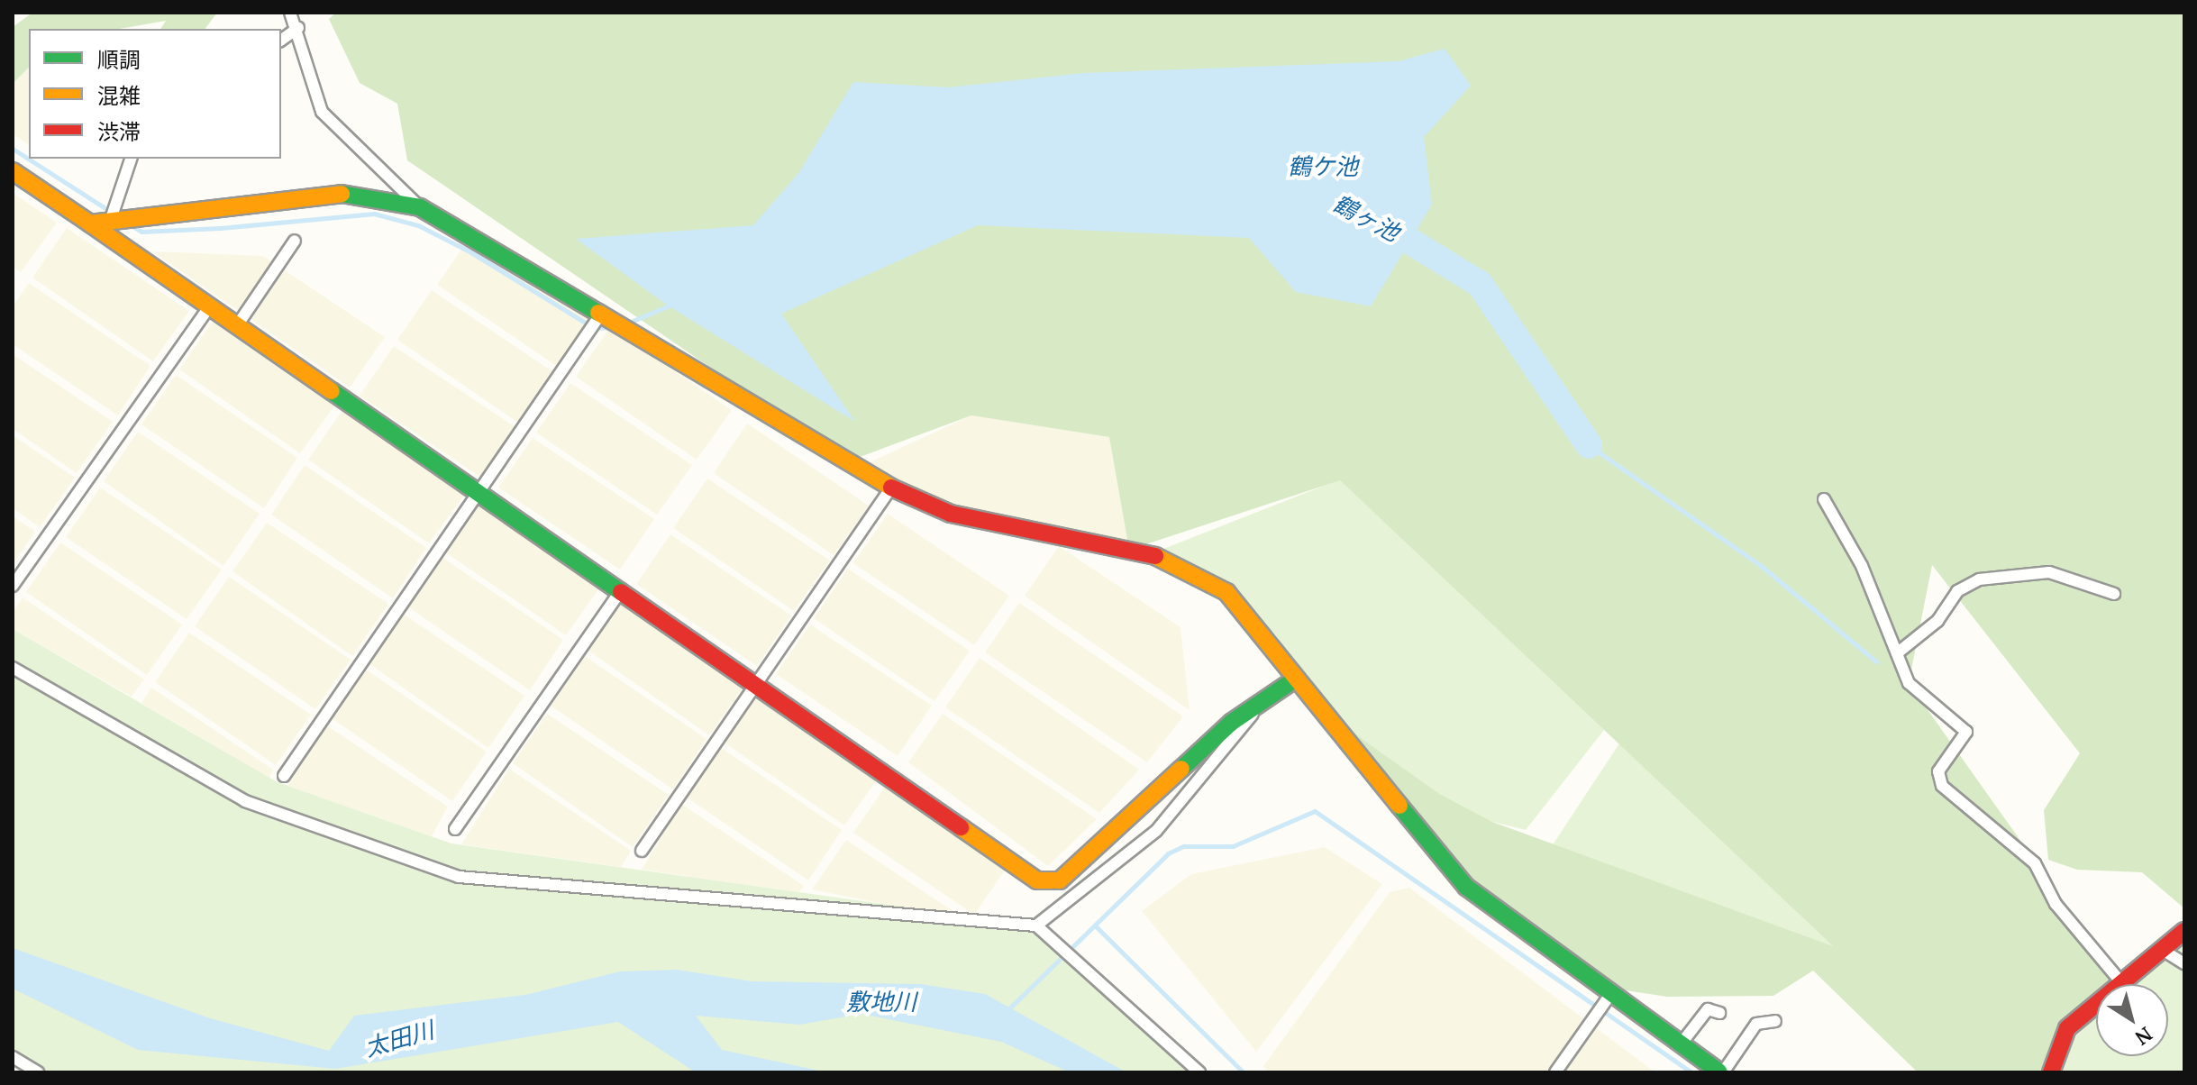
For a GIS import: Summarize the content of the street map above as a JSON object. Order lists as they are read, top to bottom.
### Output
{
  "water": [
    "鶴ケ池",
    "鶴ヶ池",
    "敷地川",
    "太田川"
  ],
  "legend": ["順調", "混雑", "渋滞"],
  "north": "bottom right"
}
